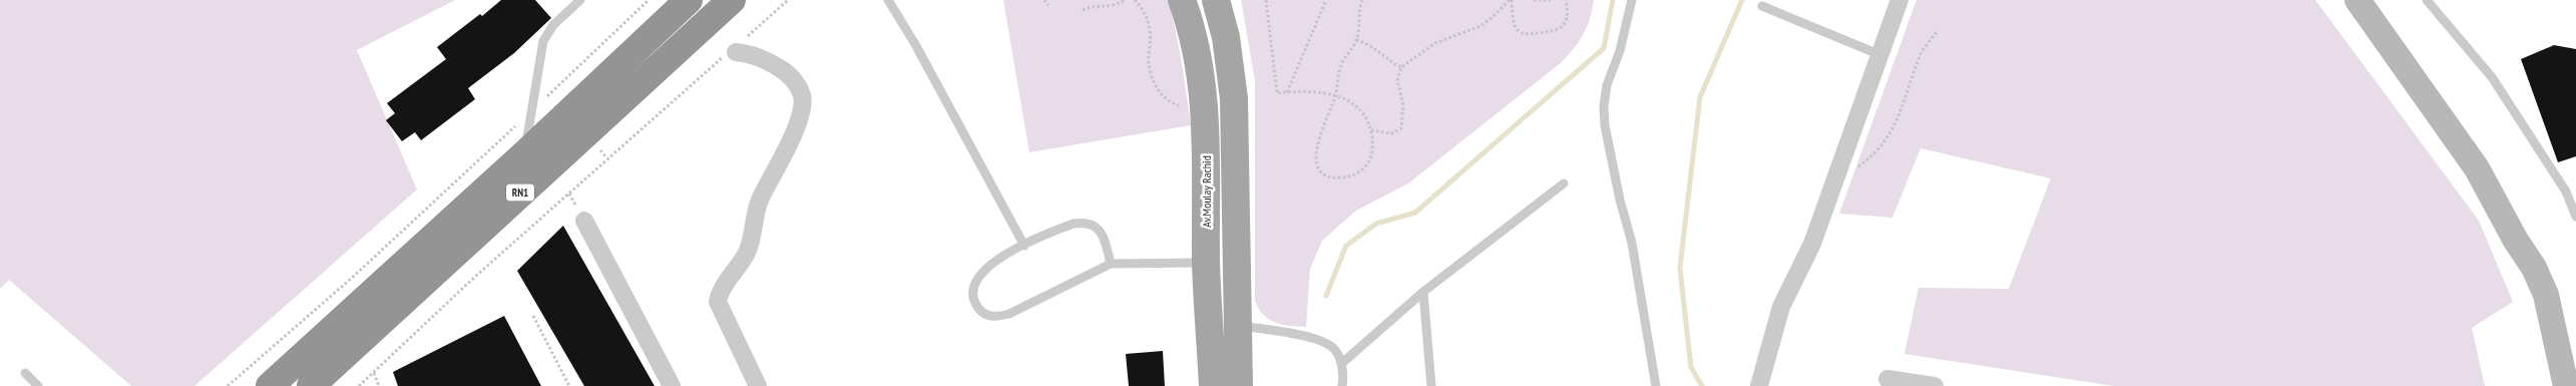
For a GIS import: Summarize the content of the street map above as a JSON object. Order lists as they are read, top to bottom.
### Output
{
  "streets": {
    "highway": ["RN1"],
    "main road": ["Av.Moulay Rachid"]
  }
}
